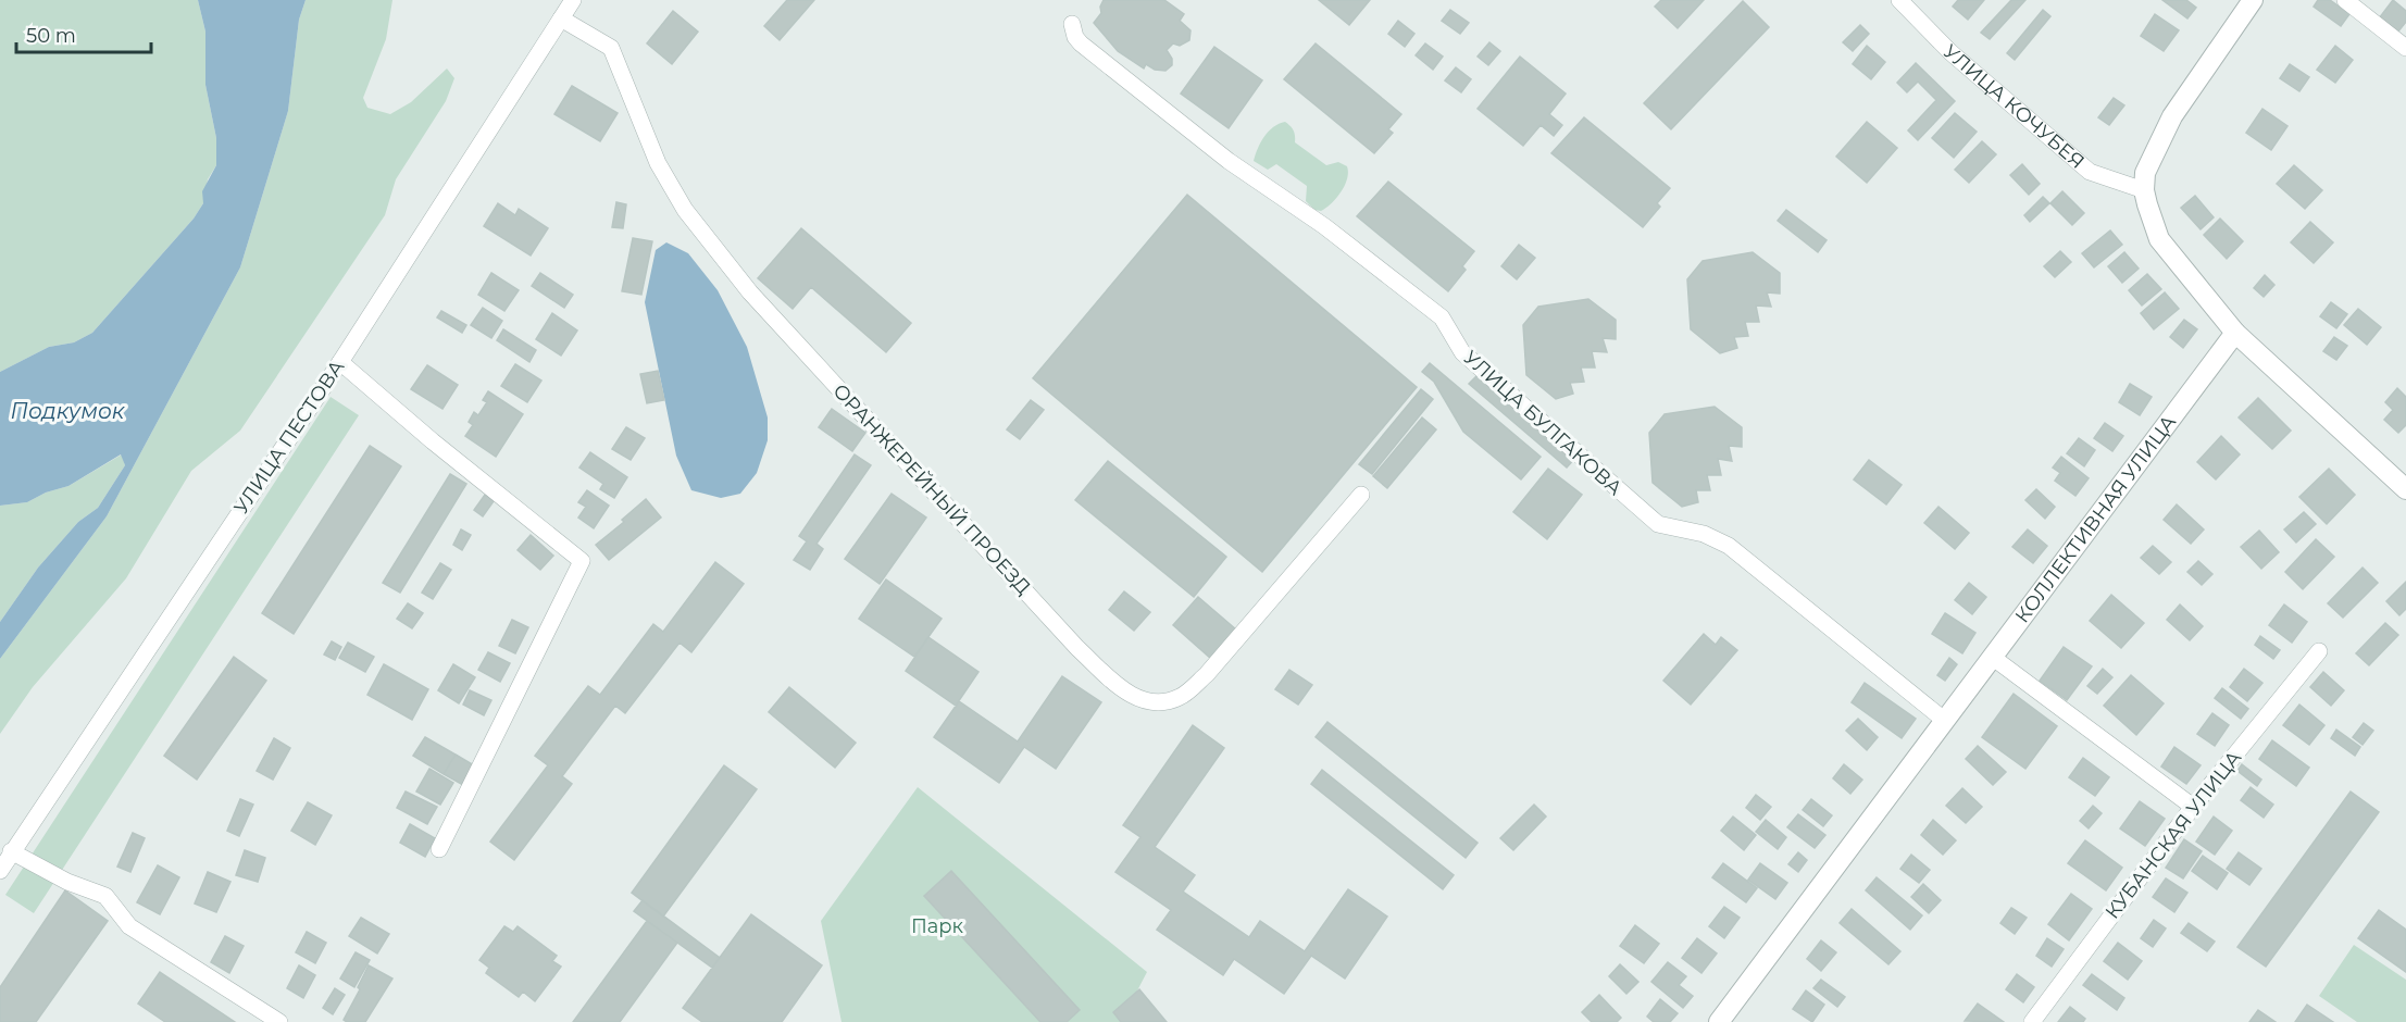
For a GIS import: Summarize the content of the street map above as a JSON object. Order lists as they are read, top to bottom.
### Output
{
  "streets": {
    "street": [
      "УЛИЦА КОЧУБЕЯ",
      "УЛИЦА БУЛГАКОВА",
      "УЛИЦА ПЕСТОВА",
      "ОРАНЖЕРЕЙНЫЙ ПРОЕЗД",
      "КОЛЛЕКТИВНАЯ УЛИЦА",
      "КУБАНСКАЯ УЛИЦА"
    ]
  },
  "crossings": [
    ["УЛИЦА БУЛГАКОВА", "КОЛЛЕКТИВНАЯ УЛИЦА"],
    ["УЛИЦА ПЕСТОВА", "ОРАНЖЕРЕЙНЫЙ ПРОЕЗД"]
  ],
  "water": ["Подкумок"],
  "parks": ["Парк"],
  "scale_bar": "50 m"
}
